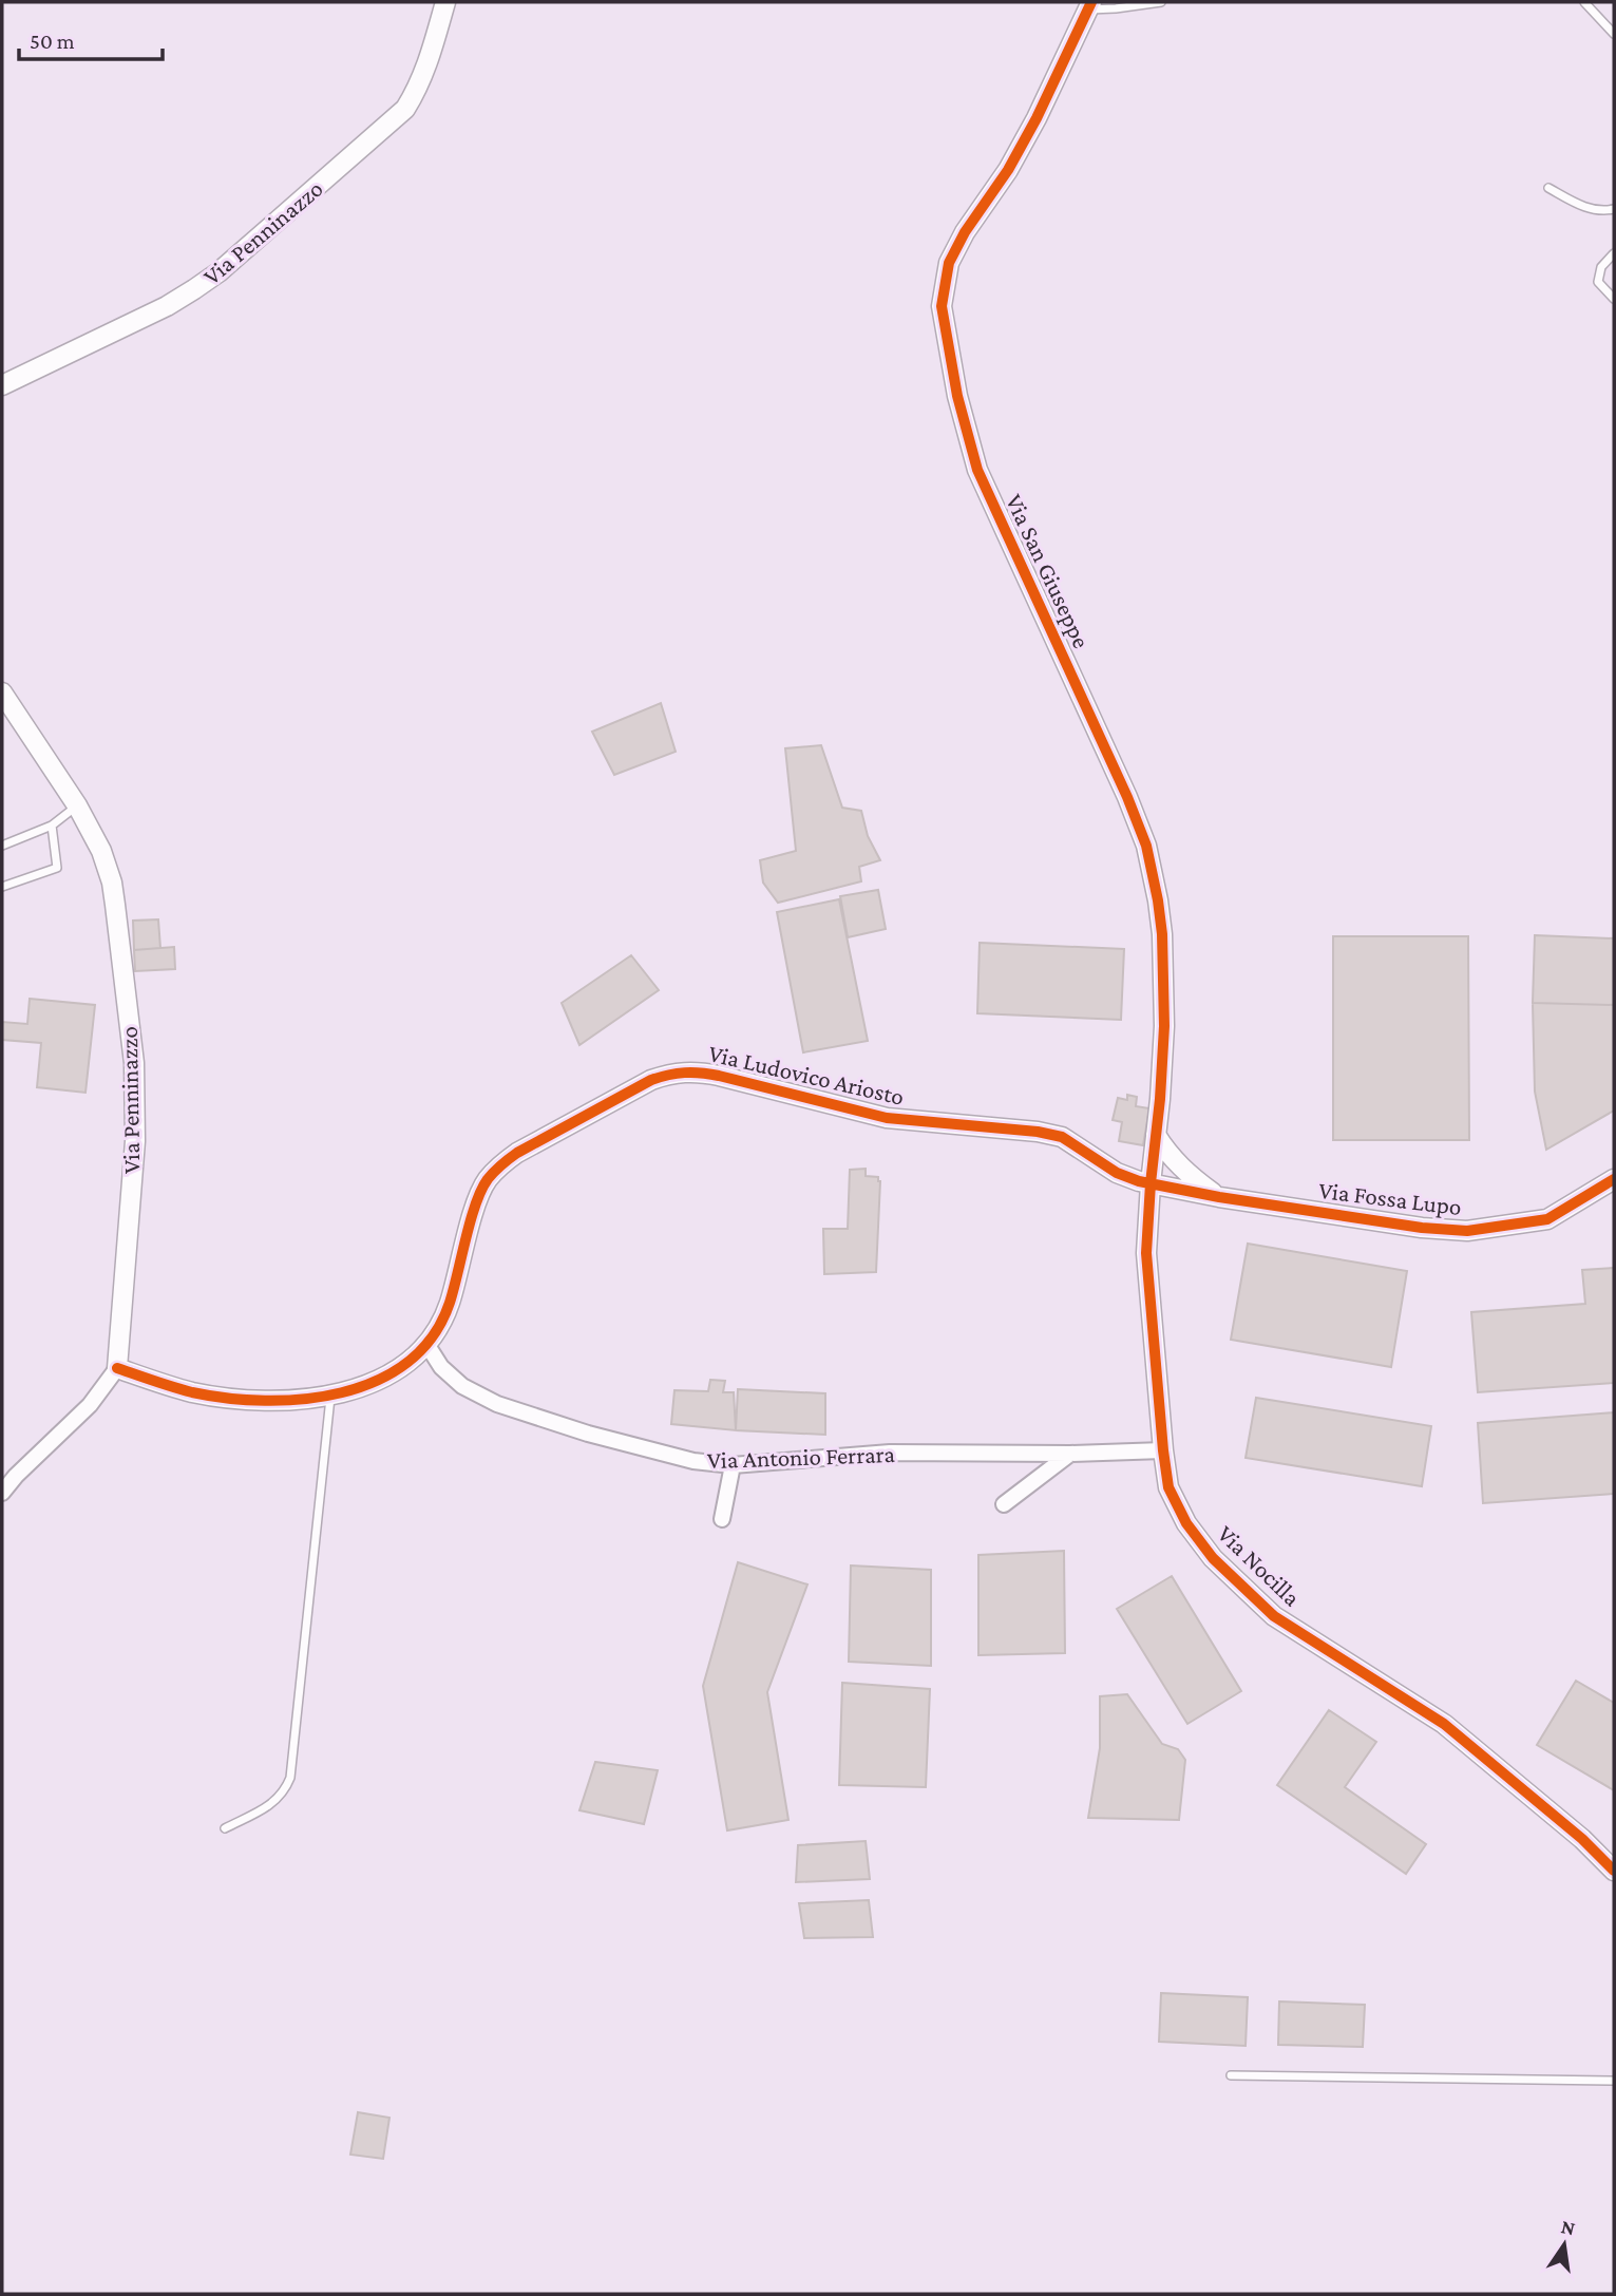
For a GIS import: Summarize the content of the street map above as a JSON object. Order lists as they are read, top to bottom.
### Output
{
  "streets": {
    "street": [
      "Via Penninazzo",
      "Via San Giuseppe",
      "Via Ludovico Ariosto",
      "Via Fossa Lupo",
      "Via Antonio Ferrara",
      "Via Nocilla"
    ]
  },
  "crossings": [
    ["Via Penninazzo", "Via Ludovico Ariosto"],
    ["Via San Giuseppe", "Via Ludovico Ariosto"],
    ["Via San Giuseppe", "Via Fossa Lupo"],
    ["Via San Giuseppe", "Via Nocilla"],
    ["Via Ludovico Ariosto", "Via Fossa Lupo"],
    ["Via Ludovico Ariosto", "Via Antonio Ferrara"],
    ["Via Ludovico Ariosto", "Via Nocilla"],
    ["Via Fossa Lupo", "Via Nocilla"],
    ["Via Antonio Ferrara", "Via Nocilla"]
  ],
  "scale_bar": "50 m",
  "north": "top"
}
